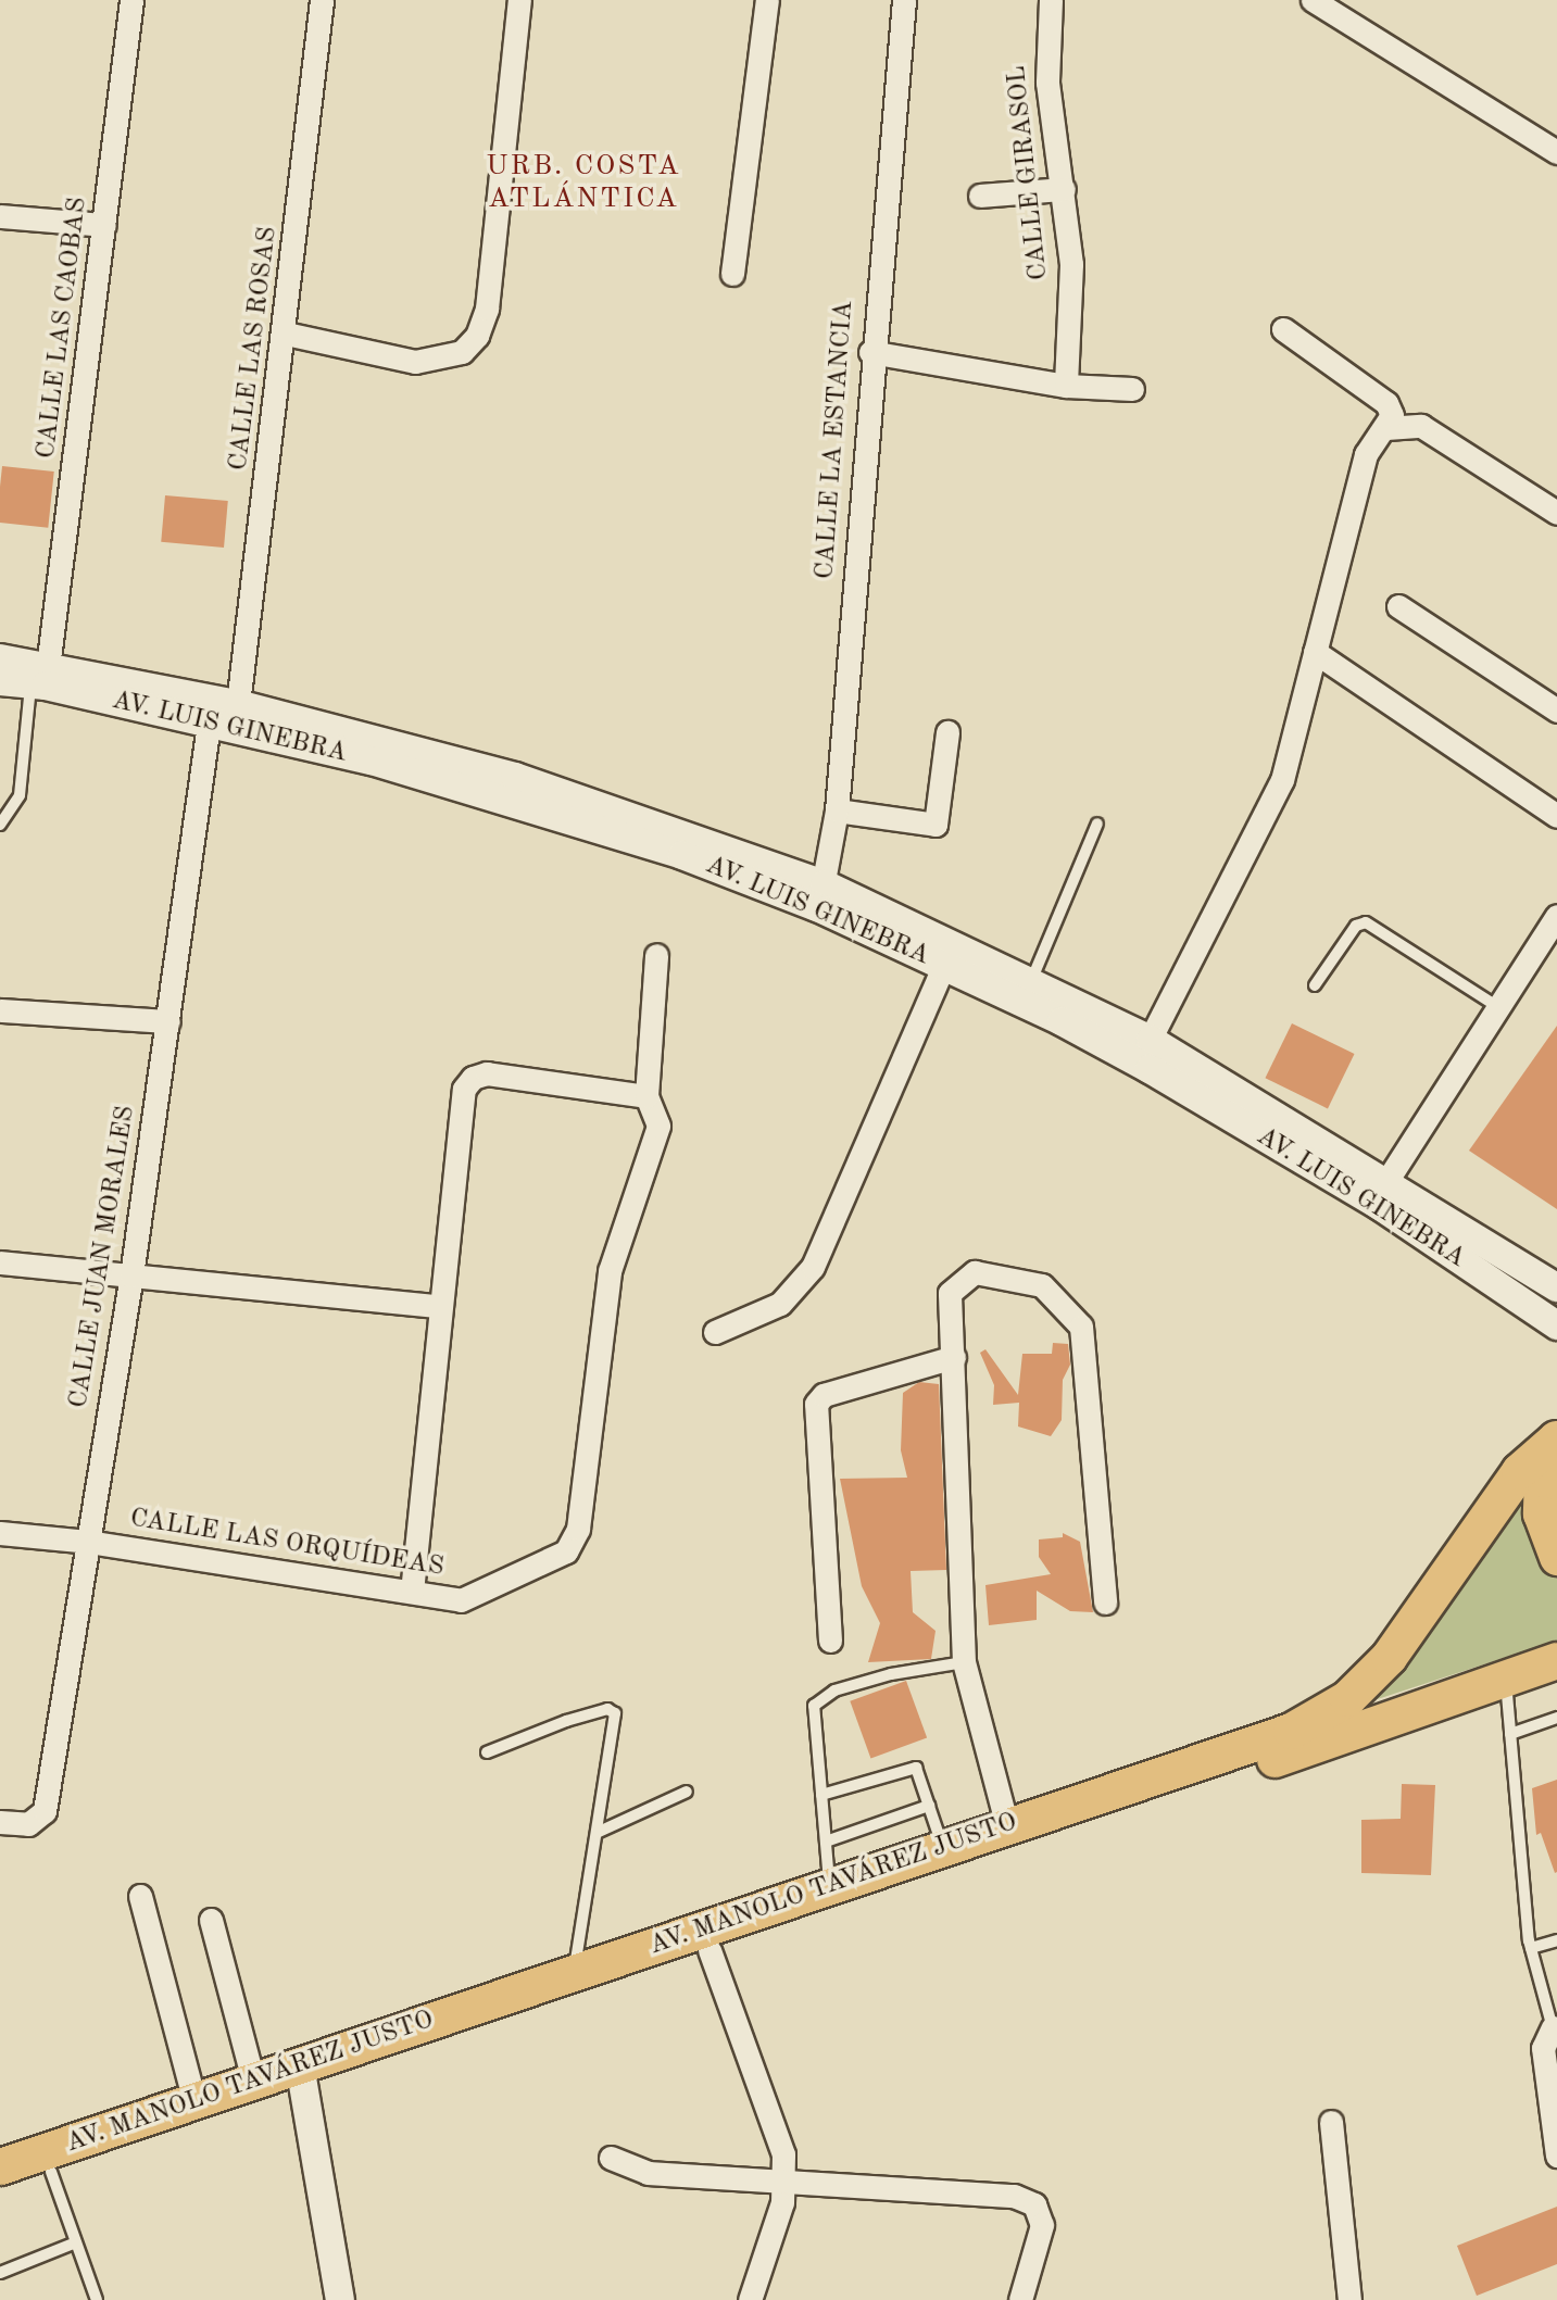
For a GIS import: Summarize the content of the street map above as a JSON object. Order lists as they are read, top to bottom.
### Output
{
  "streets": {
    "main road": ["AV. MANOLO TAVÁREZ JUSTO"],
    "street": [
      "CALLE GIRASOL",
      "CALLE LAS CAOBAS",
      "CALLE LAS ROSAS",
      "CALLE LA ESTANCIA",
      "AV. LUIS GINEBRA",
      "CALLE JUAN MORALES",
      "CALLE LAS ORQUÍDEAS"
    ]
  },
  "crossings": [
    ["CALLE LAS CAOBAS", "AV. LUIS GINEBRA"],
    ["CALLE LAS ROSAS", "AV. LUIS GINEBRA"],
    ["CALLE LAS ROSAS", "CALLE JUAN MORALES"],
    ["CALLE LA ESTANCIA", "AV. LUIS GINEBRA"],
    ["AV. LUIS GINEBRA", "CALLE JUAN MORALES"],
    ["CALLE JUAN MORALES", "CALLE LAS ORQUÍDEAS"]
  ],
  "districts": ["URB. COSTA ATLÁNTICA"]
}
